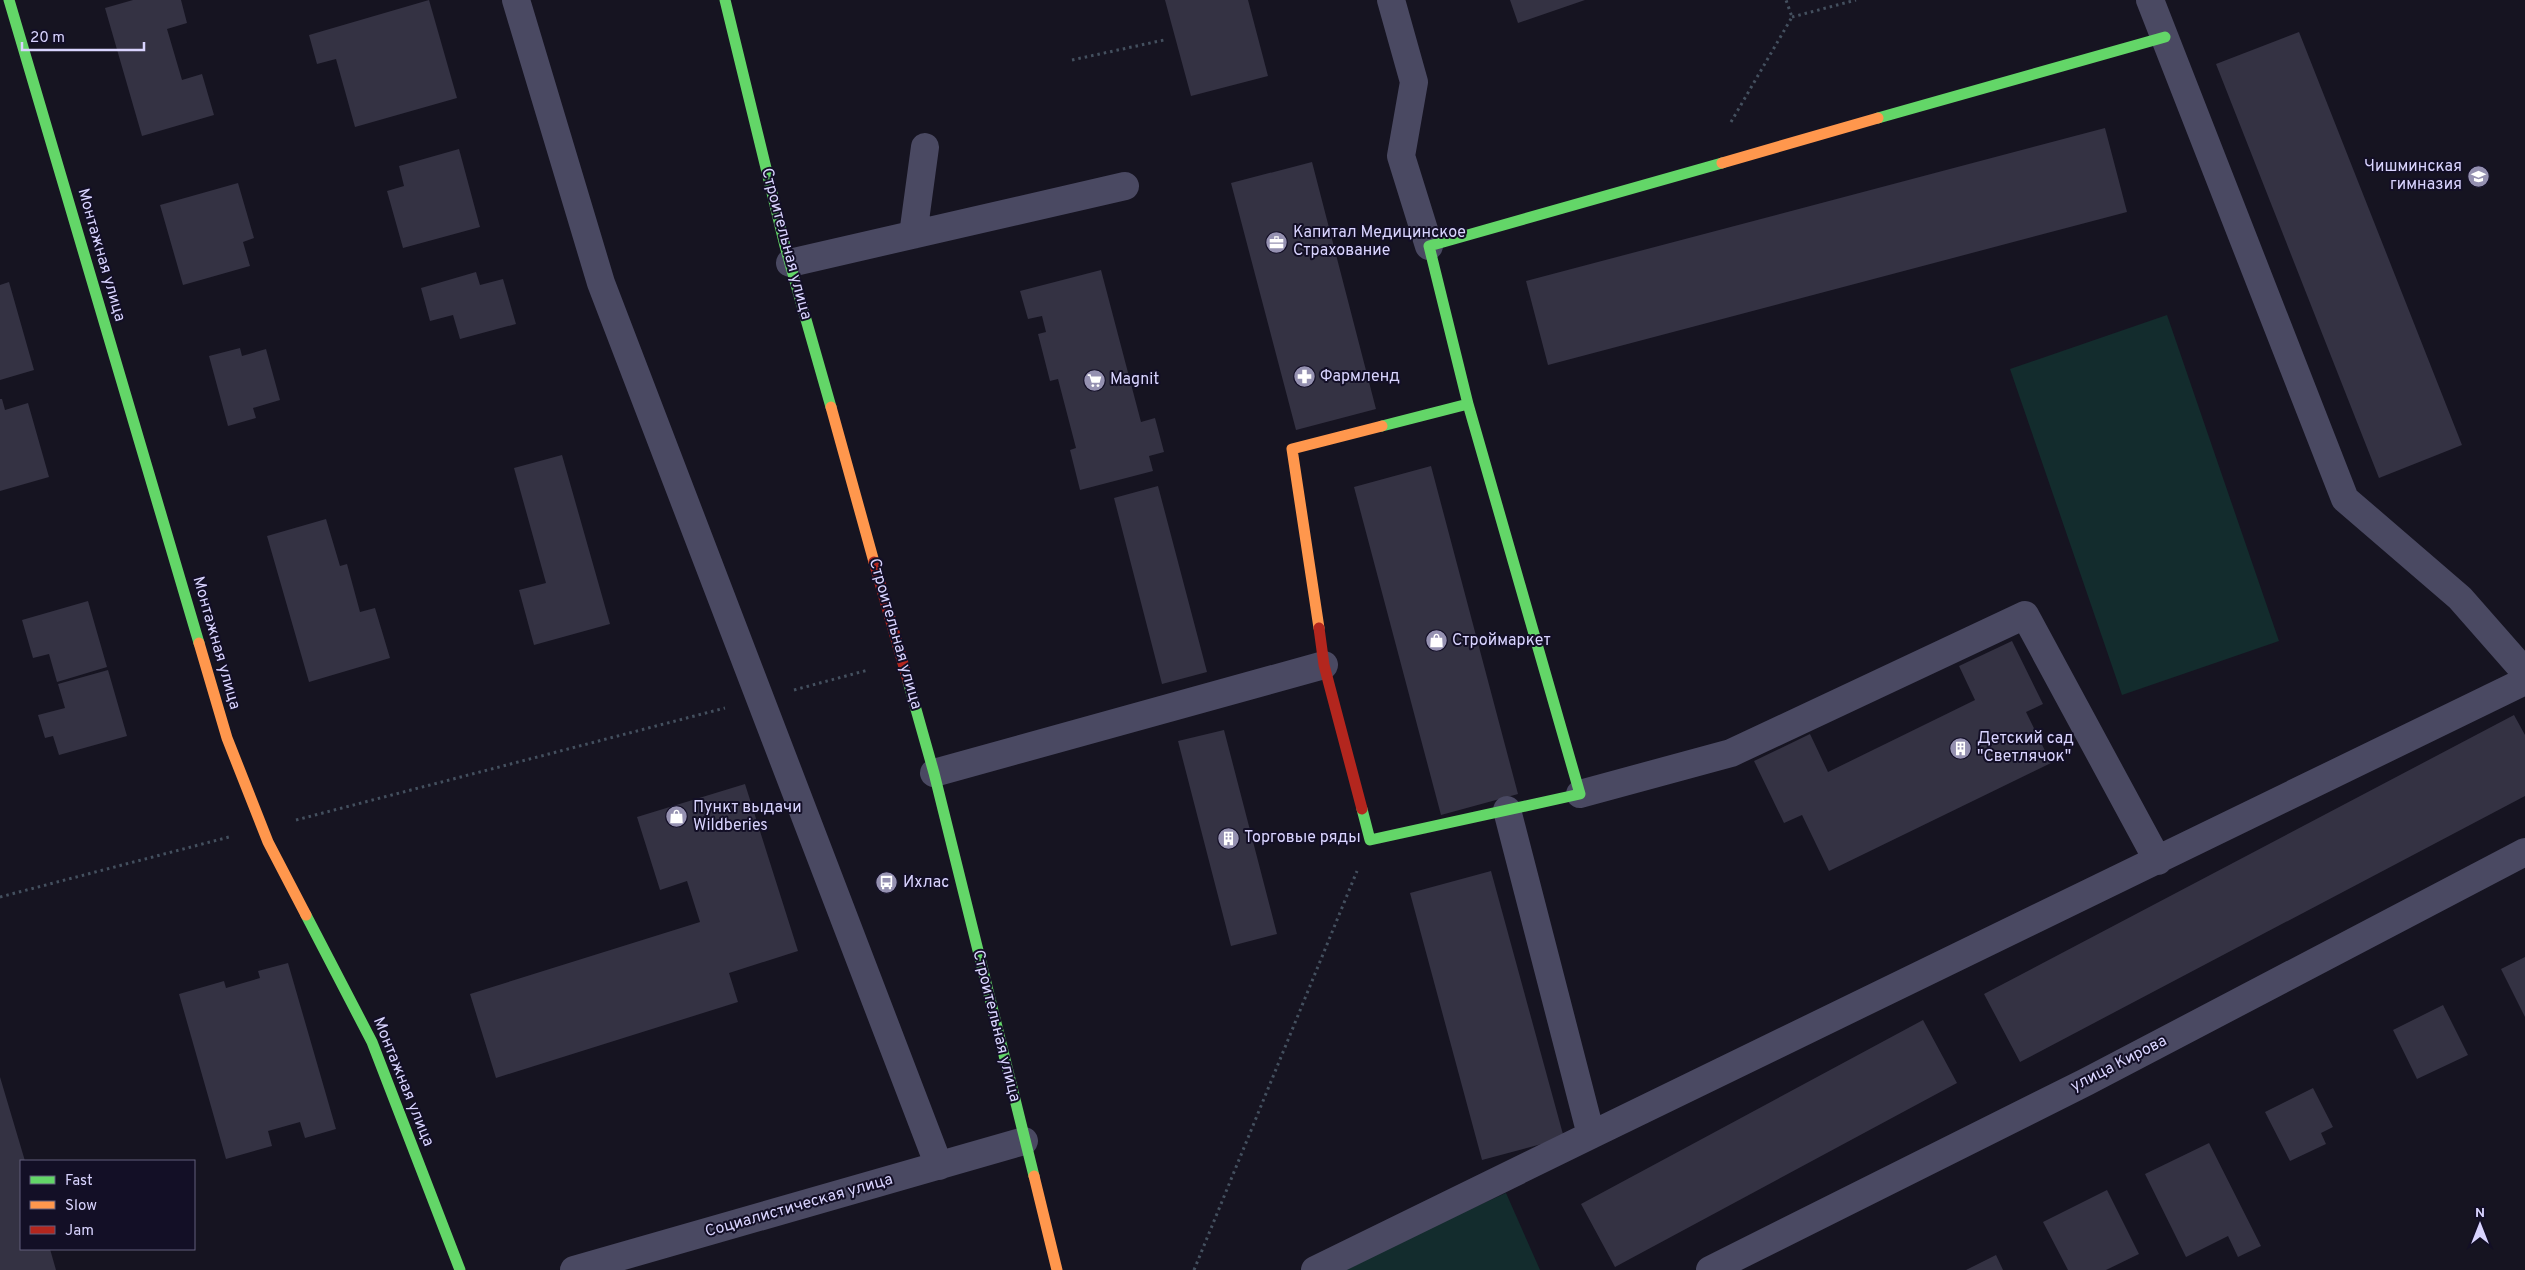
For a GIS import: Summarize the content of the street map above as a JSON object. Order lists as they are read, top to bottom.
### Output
{
  "streets": {
    "street": [
      "Строительная улица",
      "Монтажная улица",
      "улица Кирова",
      "Социалистическая улица"
    ]
  },
  "crossings": [
    ["Строительная улица", "Социалистическая улица"]
  ],
  "places": {
    "school or university": ["Чишминская гимназия"],
    "office": ["Капитал Медицинское Страхование"],
    "pharmacy": ["Фармленд"],
    "supermarket": ["Magnit"],
    "shop": ["Строймаркет", "Пункт выдачи Wildberies"],
    "building": ["Детский сад \"Светлячок\"", "Торговые ряды"],
    "bus stop": ["Ихлас"]
  },
  "legend": ["Fast", "Slow", "Jam"],
  "scale_bar": "20 m",
  "north": "top"
}
